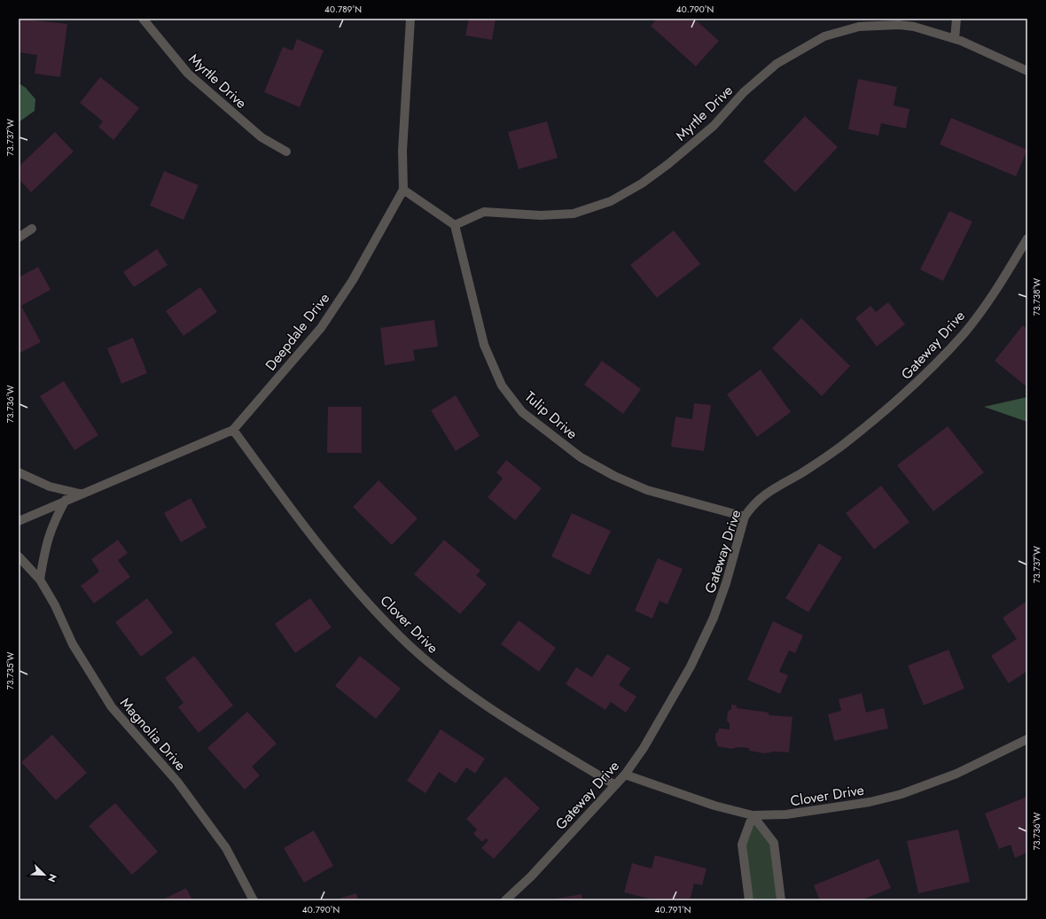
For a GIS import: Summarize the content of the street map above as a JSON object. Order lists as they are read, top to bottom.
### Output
{
  "streets": {
    "street": [
      "Myrtle Drive",
      "Deepdale Drive",
      "Gateway Drive",
      "Tulip Drive",
      "Clover Drive",
      "Magnolia Drive"
    ]
  },
  "crossings": [
    ["Myrtle Drive", "Tulip Drive"],
    ["Deepdale Drive", "Clover Drive"],
    ["Gateway Drive", "Tulip Drive"],
    ["Gateway Drive", "Clover Drive"]
  ],
  "north": "bottom right",
  "coordinates": [
    "40.789°N",
    "40.790°N",
    "73.737°W",
    "73.738°W",
    "73.736°W",
    "73.735°W",
    "40.791°N"
  ]
}
